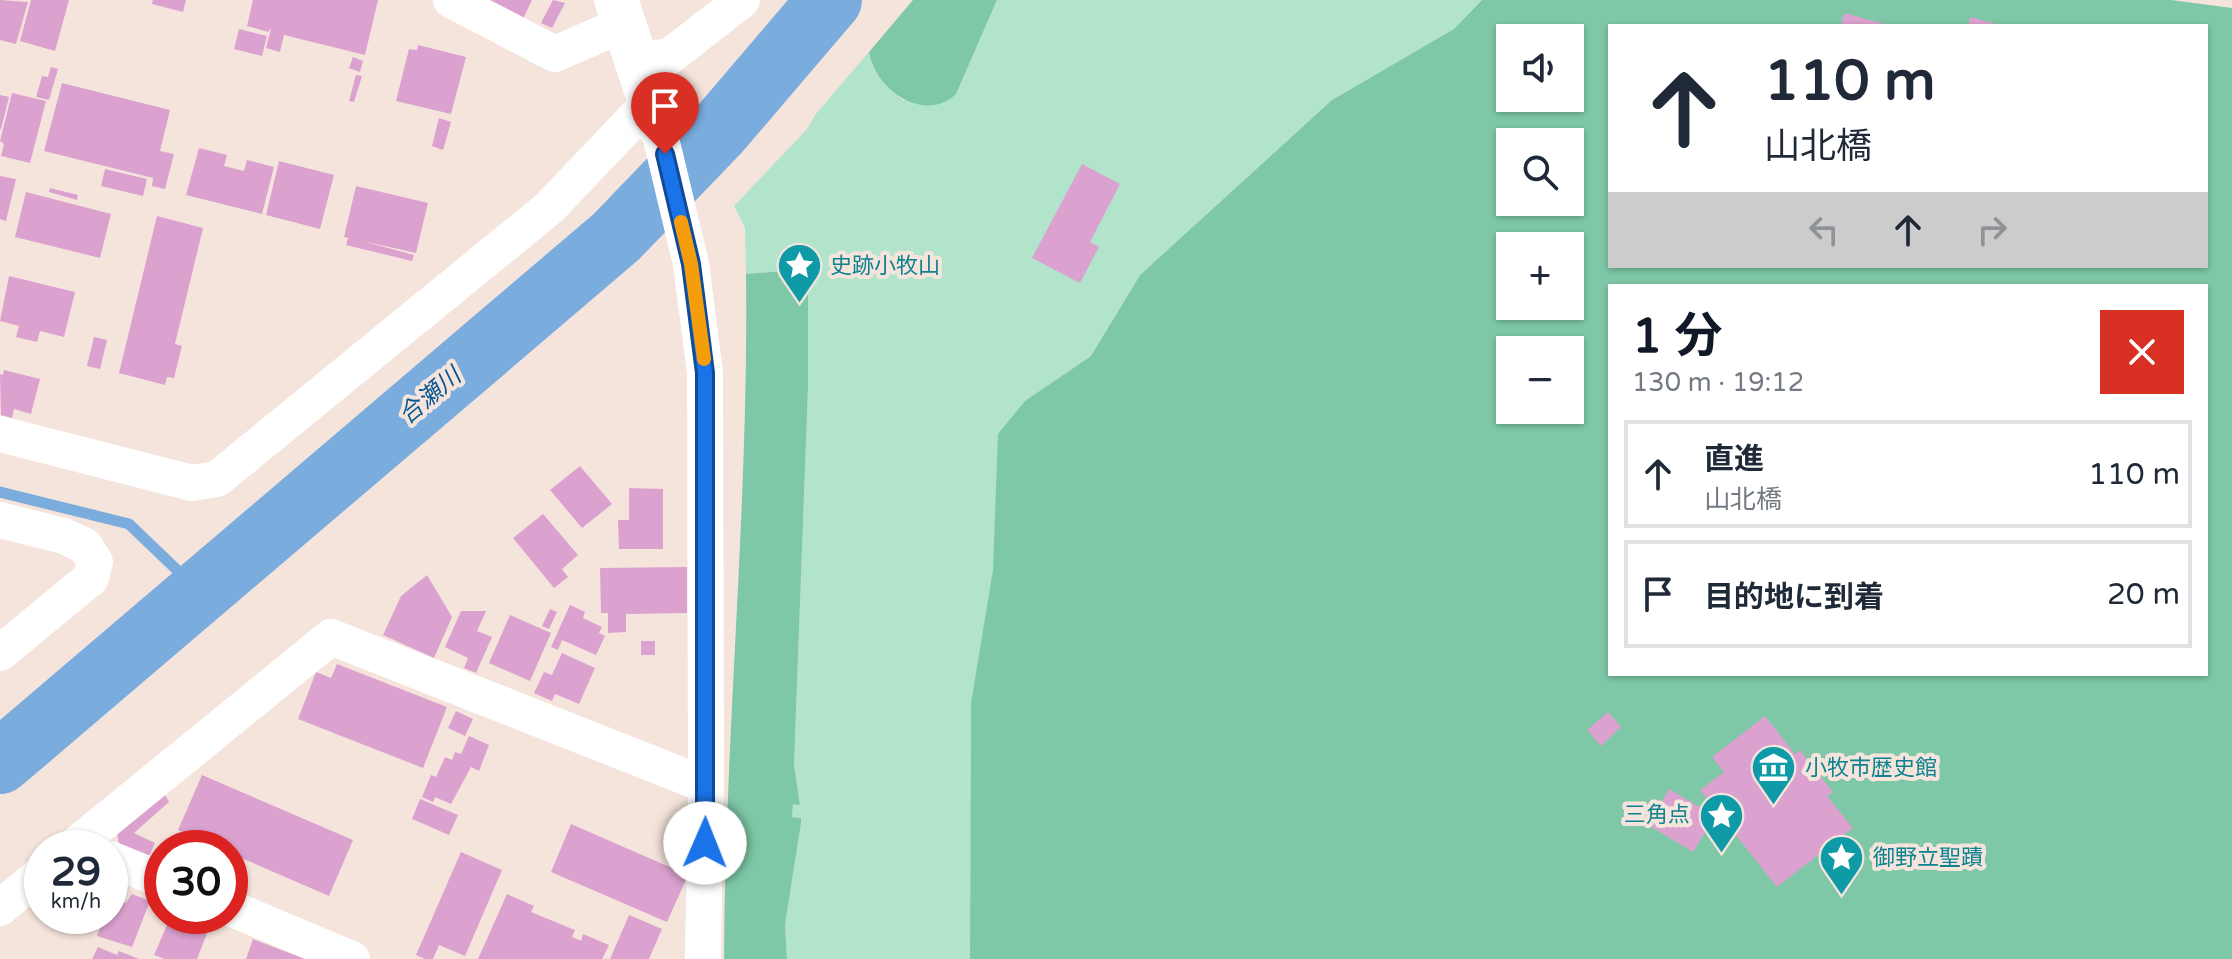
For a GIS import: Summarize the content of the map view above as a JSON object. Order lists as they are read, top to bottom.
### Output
{
  "water": ["合瀬川"],
  "places": {
    "place": ["史跡小牧山", "三角点", "御野立聖蹟"],
    "museum": ["小牧市歴史館"]
  },
  "page": {
    "map_buttons": ["+", "−"],
    "turn": ["110 m", "山北橋"],
    "heading": ["1 分", "130 m · 19:12"],
    "list": [
      {
        "name": "直進",
        "note": "山北橋",
        "value": "110 m"
      },
      {
        "name": "目的地に到着",
        "value": "20 m"
      }
    ],
    "speed": "29 km/h",
    "limit": "30"
  }
}
